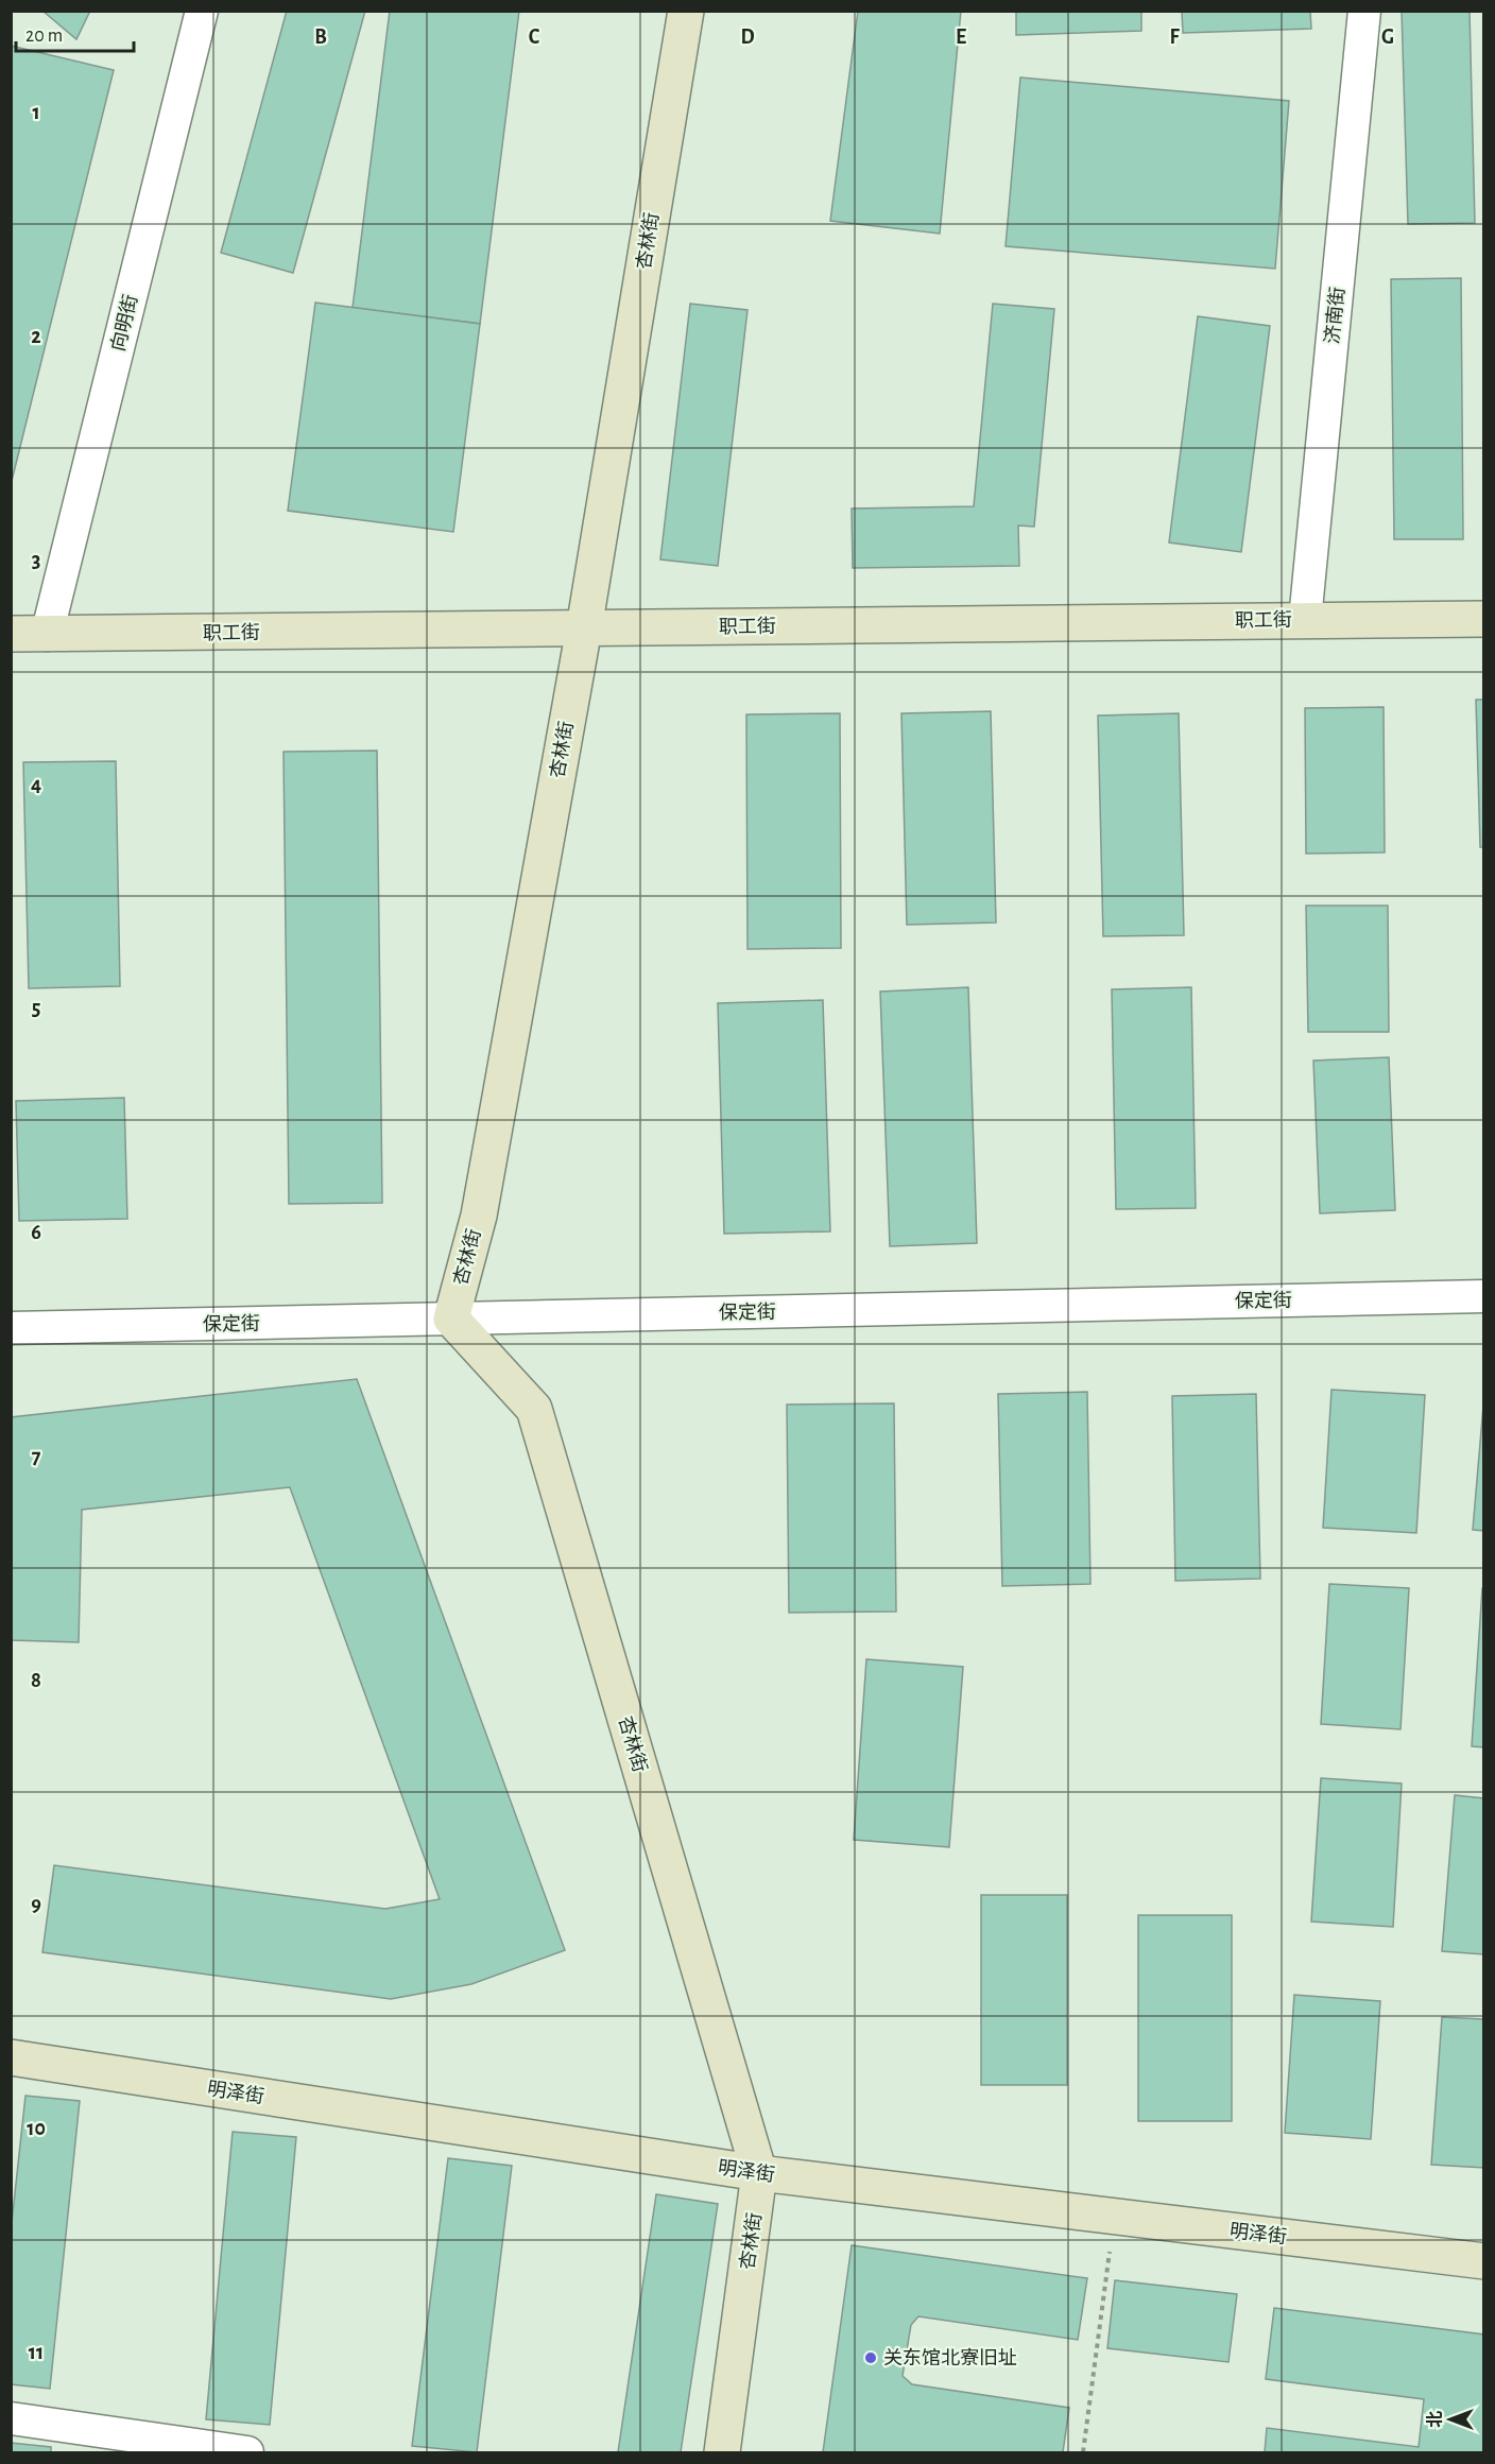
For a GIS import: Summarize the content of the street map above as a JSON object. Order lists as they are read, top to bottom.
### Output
{
  "streets": {
    "street": [
      "杏林街",
      "济南街",
      "向明街",
      "职工街",
      "保定街",
      "明泽街"
    ]
  },
  "crossings": [
    ["杏林街", "职工街"],
    ["杏林街", "保定街"],
    ["杏林街", "明泽街"],
    ["济南街", "职工街"],
    ["向明街", "职工街"]
  ],
  "places": ["关东馆北寮旧址"],
  "scale_bar": "20 m",
  "north": "left",
  "grid": {
    "columns": [
      "B",
      "C",
      "D",
      "E",
      "F",
      "G"
    ],
    "rows": [
      "1",
      "2",
      "3",
      "4",
      "5",
      "6",
      "7",
      "8",
      "9",
      "10",
      "11"
    ]
  }
}
